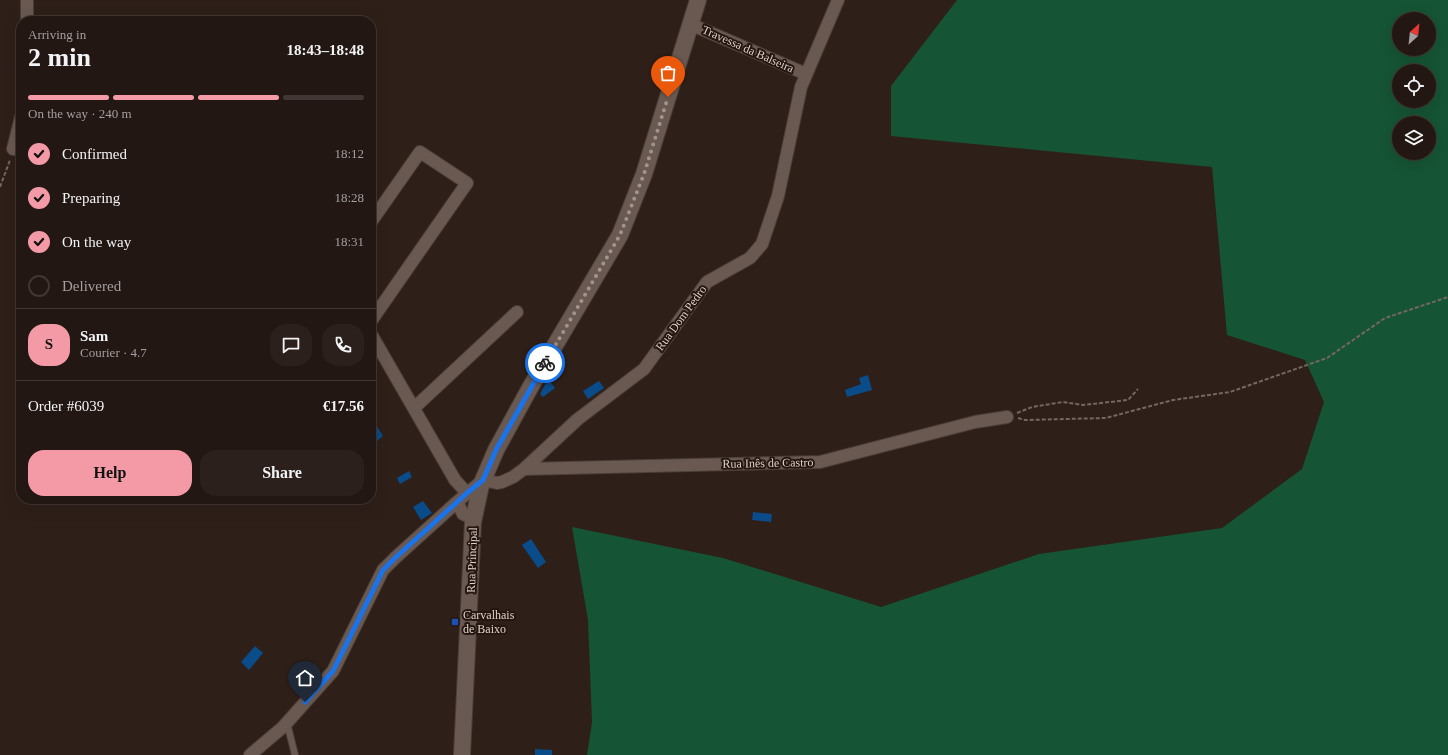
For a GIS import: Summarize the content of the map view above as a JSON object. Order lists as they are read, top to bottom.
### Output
{
  "streets": {
    "street": [
      "Travessa da Balseira",
      "Rua Dom Pedro",
      "Rua Inês de Castro",
      "Rua Principal"
    ]
  },
  "crossings": [
    ["Travessa da Balseira", "Rua Dom Pedro"],
    ["Travessa da Balseira", "Rua Principal"],
    ["Rua Dom Pedro", "Rua Inês de Castro"],
    ["Rua Dom Pedro", "Rua Principal"]
  ],
  "places": {
    "transit": ["Carvalhais de Baixo"]
  },
  "north": "top right",
  "page": {
    "heading": ["2 min", "Arriving in", "18:43–18:48"],
    "panel": [
      "Sam",
      "Courier · 4.7",
      "Order #6039",
      "€17.56"
    ],
    "bar": "On the way · 240 m",
    "list": [
      ["Confirmed", "18:12"],
      ["Preparing", "18:28"],
      ["On the way", "18:31"],
      "Delivered"
    ],
    "round": "S",
    "buttons": ["Help", "Share"]
  }
}
